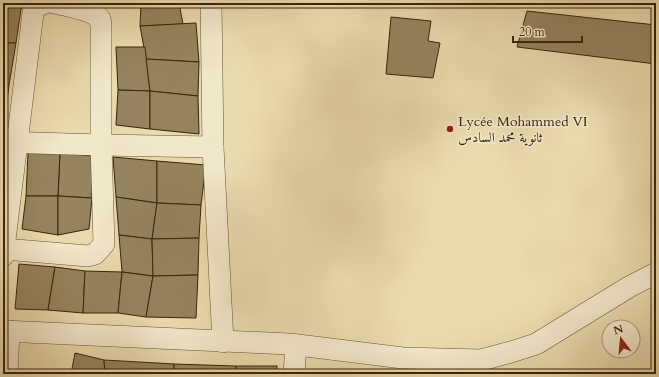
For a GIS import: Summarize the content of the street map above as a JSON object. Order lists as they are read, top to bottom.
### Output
{
  "places": ["Lycée Mohammed VI ثانوية محمد السادس"],
  "scale_bar": "20 m",
  "north": "top"
}
